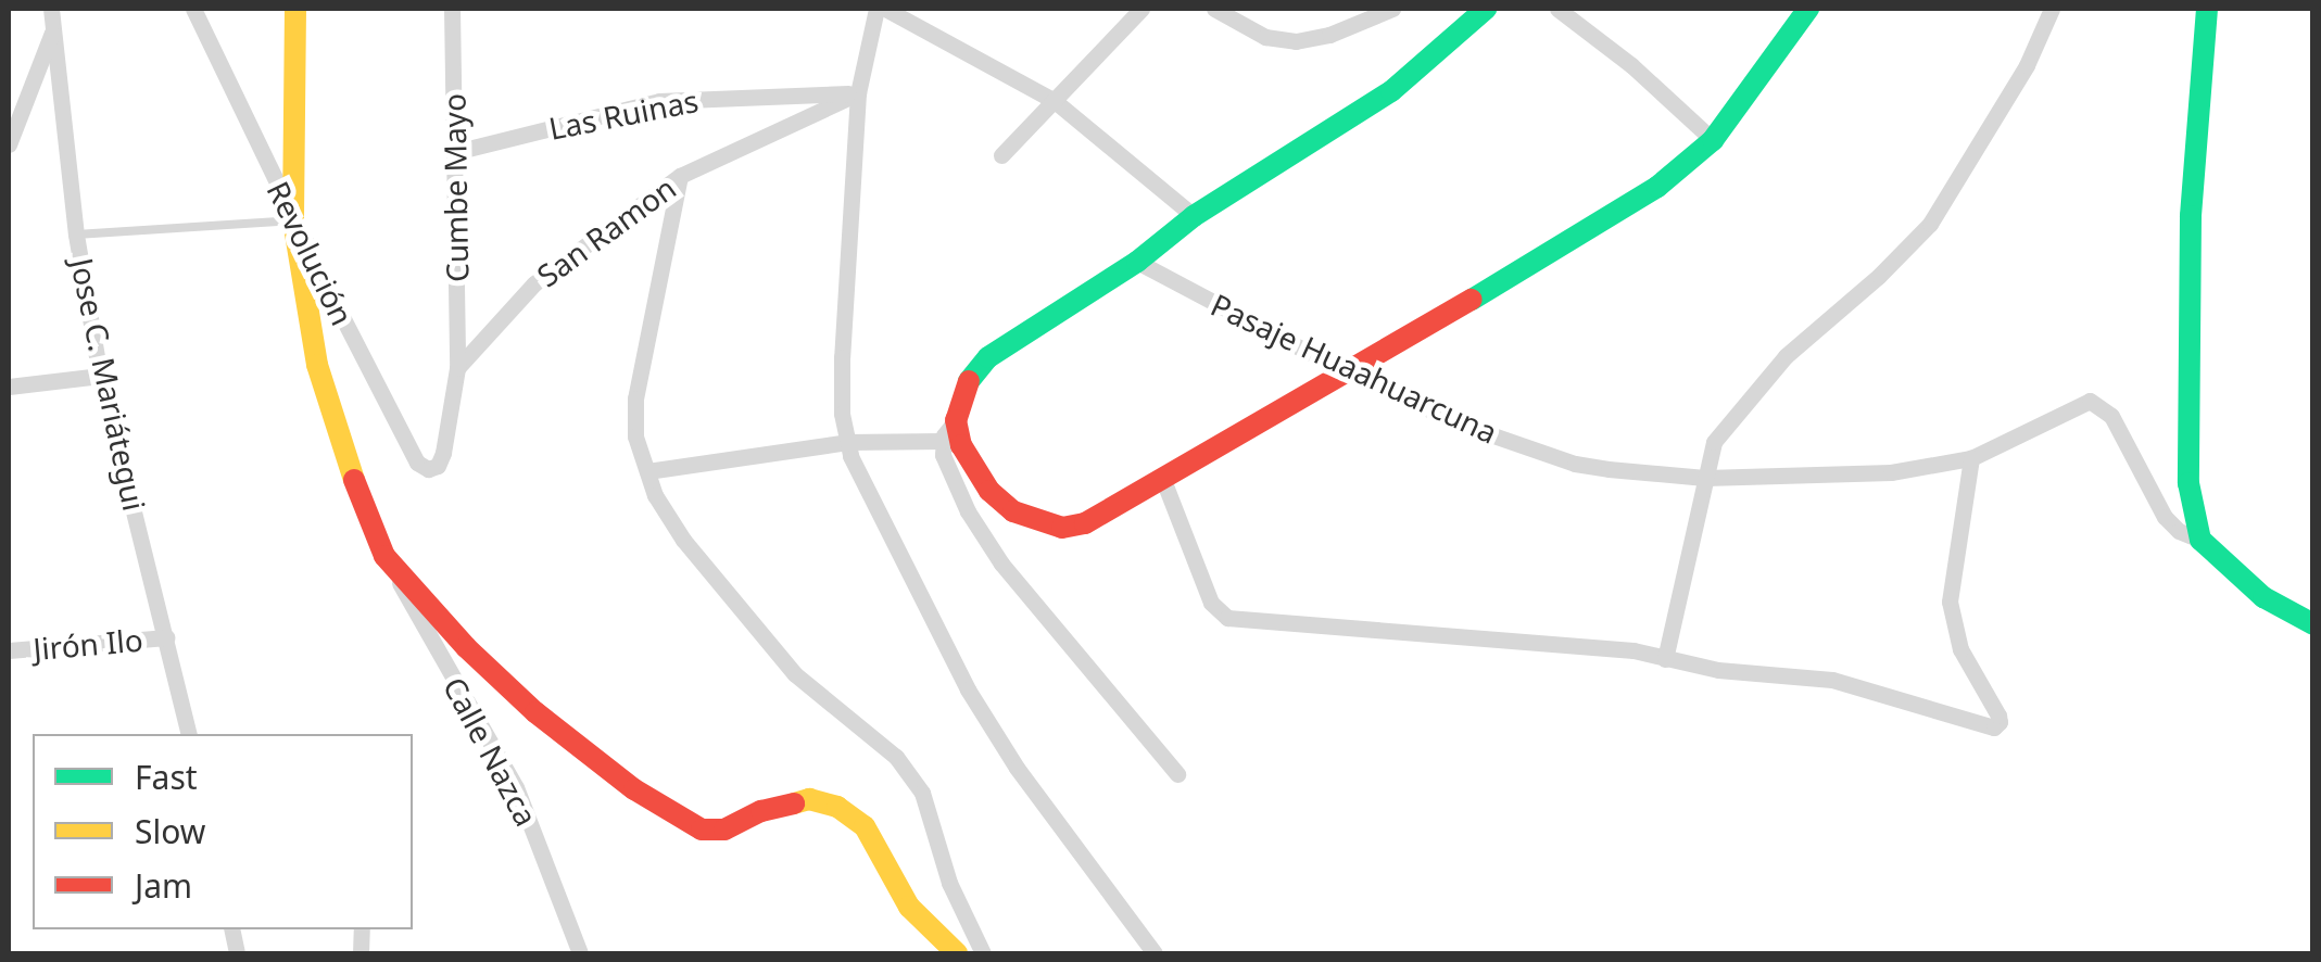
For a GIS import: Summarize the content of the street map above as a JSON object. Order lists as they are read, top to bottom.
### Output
{
  "streets": {
    "street": [
      "Las Ruinas",
      "Cumbe Mayo",
      "San Ramon",
      "Revolución",
      "Pasaje Huaahuarcuna",
      "Jose C. Mariátegui",
      "Jirón Ilo",
      "Calle Nazca"
    ]
  },
  "crossings": [
    ["Las Ruinas", "Cumbe Mayo"],
    ["Las Ruinas", "San Ramon"],
    ["Cumbe Mayo", "San Ramon"],
    ["Cumbe Mayo", "Revolución"],
    ["San Ramon", "Revolución"],
    ["Jose C. Mariátegui", "Jirón Ilo"]
  ],
  "legend": ["Fast", "Slow", "Jam"]
}
